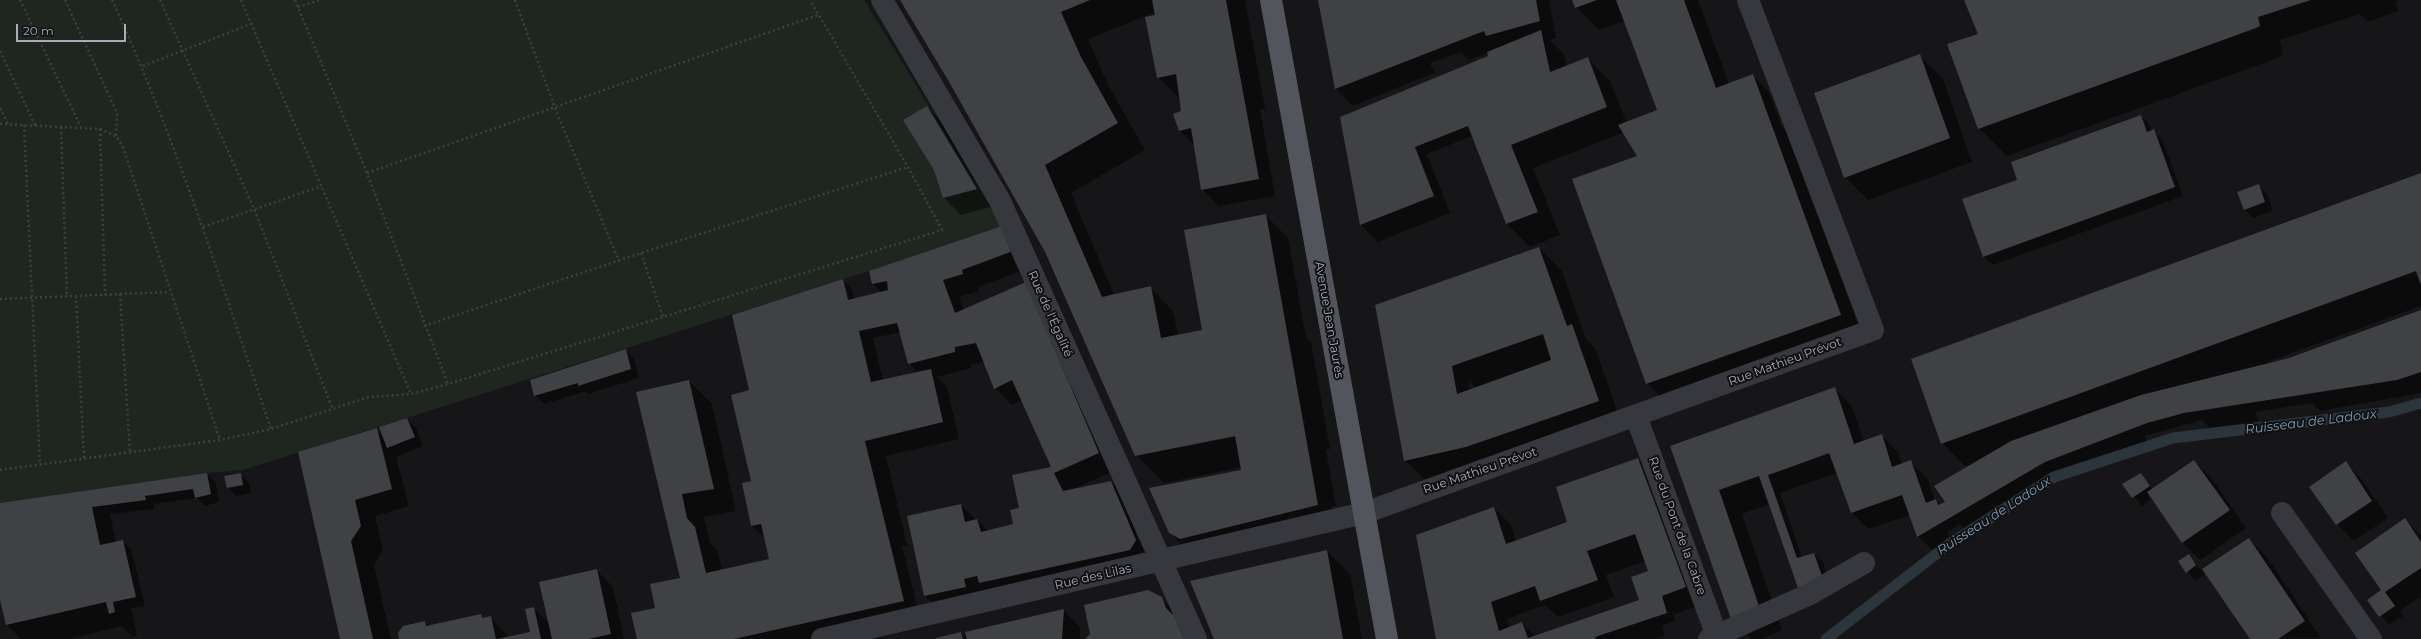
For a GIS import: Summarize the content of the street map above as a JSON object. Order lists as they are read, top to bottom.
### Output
{
  "streets": {
    "main road": ["Avenue Jean Jaurès"],
    "street": [
      "Rue de l'Égalité",
      "Rue Mathieu Prévot",
      "Rue du Pont de la Cabre",
      "Rue des Lilas"
    ]
  },
  "crossings": [
    ["Rue de l'Égalité", "Rue des Lilas"],
    ["Avenue Jean Jaurès", "Rue Mathieu Prévot"],
    ["Avenue Jean Jaurès", "Rue des Lilas"],
    ["Rue Mathieu Prévot", "Rue du Pont de la Cabre"],
    ["Rue Mathieu Prévot", "Rue des Lilas"]
  ],
  "water": ["Ruisseau de Ladoux"],
  "scale_bar": "20 m"
}
